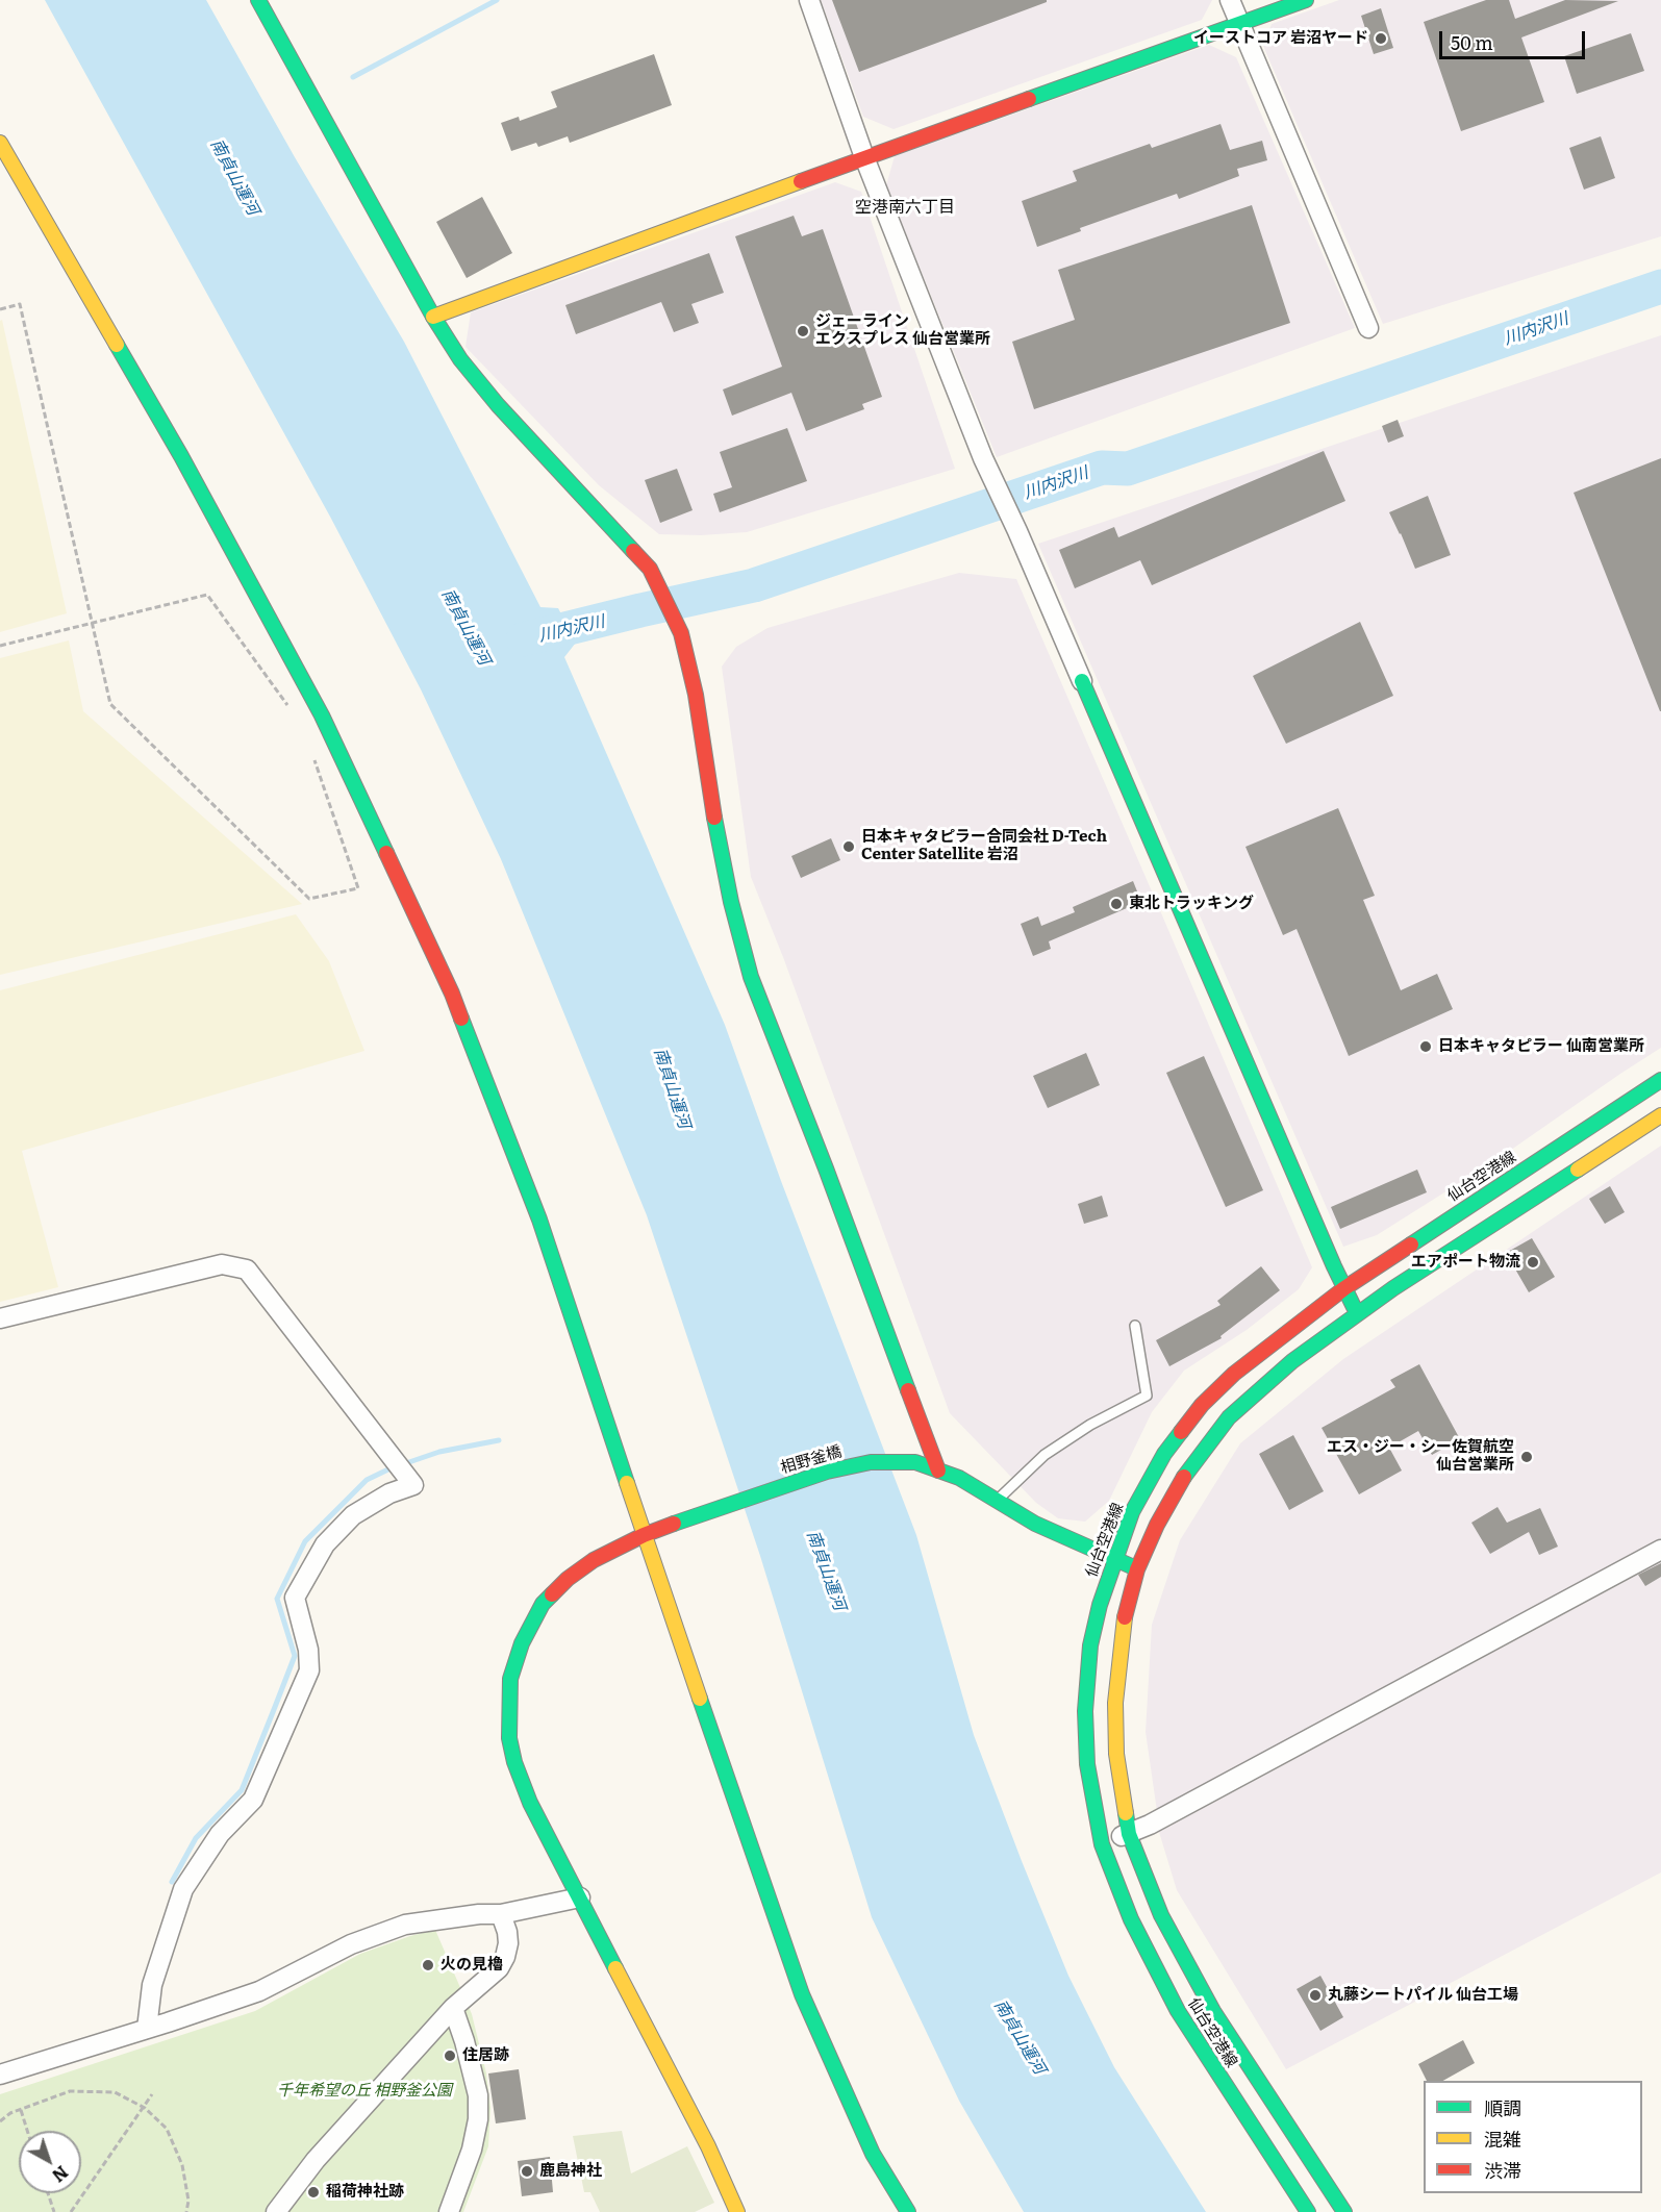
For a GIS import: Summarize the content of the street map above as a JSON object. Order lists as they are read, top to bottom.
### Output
{
  "streets": {
    "street": ["仙台空港線", "相野釜橋"]
  },
  "crossings": [
    ["仙台空港線", "相野釜橋"]
  ],
  "districts": ["空港南六丁目"],
  "water": ["南貞山運河", "川内沢川"],
  "parks": ["千年希望の丘 相野釜公園"],
  "places": [
    "イーストコア 岩沼ヤード",
    "ジェーライン エクスプレス 仙台営業所",
    "日本キャタピラー合同会社 D-Tech Center Satellite 岩沼",
    "東北トラッキング",
    "日本キャタピラー 仙南営業所",
    "エアポート物流",
    "エス・ジー・シー佐賀航空 仙台営業所",
    "火の見櫓",
    "丸藤シートパイル 仙台工場",
    "住居跡",
    "鹿島神社",
    "稲荷神社跡"
  ],
  "legend": ["順調", "混雑", "渋滞"],
  "scale_bar": "50 m",
  "north": "bottom right"
}
